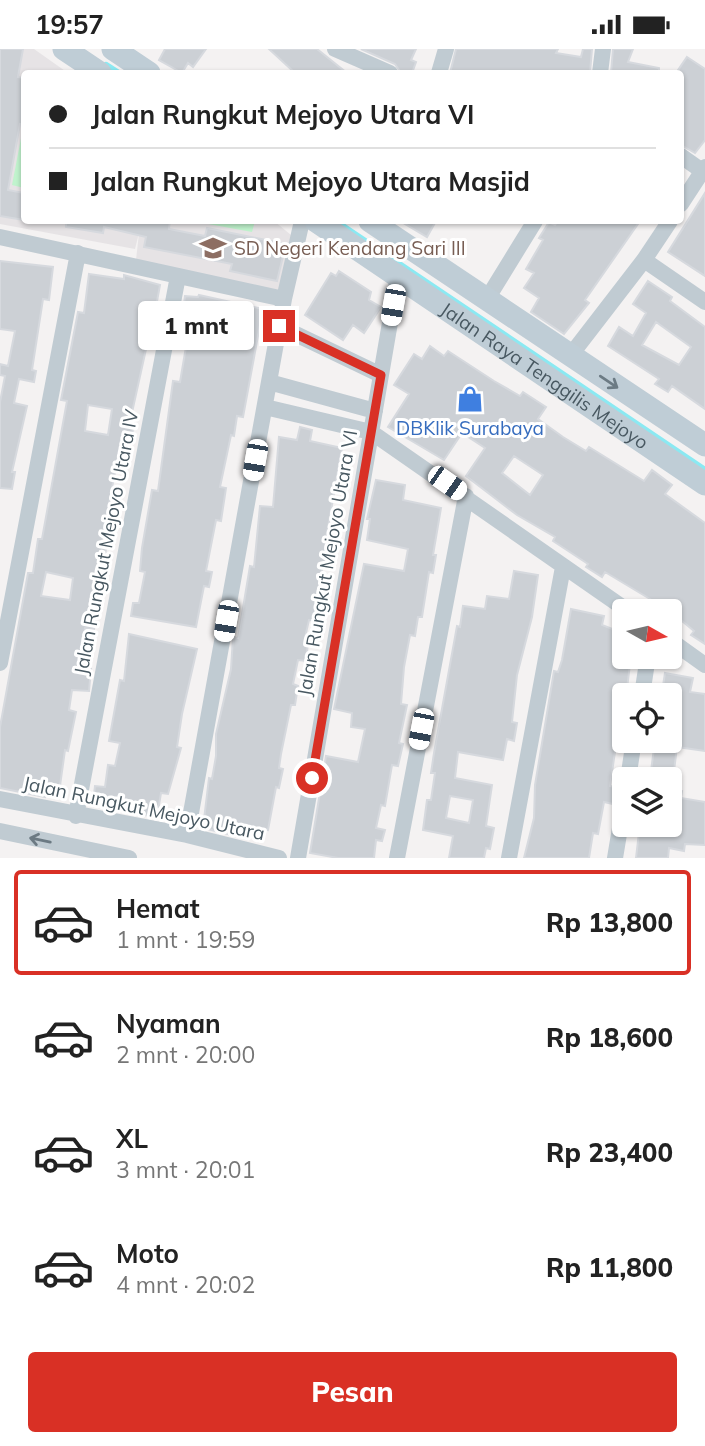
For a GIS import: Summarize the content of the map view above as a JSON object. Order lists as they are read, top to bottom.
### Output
{
  "streets": {
    "street": [
      "Jalan Raya Tenggilis Mejoyo",
      "Jalan Rungkut Mejoyo Utara IV",
      "Jalan Rungkut Mejoyo Utara VI",
      "Jalan Rungkut Mejoyo Utara"
    ]
  },
  "crossings": [
    ["Jalan Raya Tenggilis Mejoyo", "Jalan Rungkut Mejoyo Utara VI"],
    ["Jalan Rungkut Mejoyo Utara IV", "Jalan Rungkut Mejoyo Utara"]
  ],
  "places": {
    "school or university": ["SD Negeri Kendang Sari III"],
    "shop": ["DBKlik Surabaya"]
  },
  "north": "right",
  "page": {
    "status": "19:57",
    "banner": ["Jalan Rungkut Mejoyo Utara VI", "Jalan Rungkut Mejoyo Utara Masjid"],
    "bubble": "1 mnt",
    "list": [
      {
        "name": "Hemat",
        "note": "1 mnt · 19:59",
        "value": "Rp 13,800"
      },
      {
        "name": "Nyaman",
        "note": "2 mnt · 20:00",
        "value": "Rp 18,600"
      },
      {
        "name": "XL",
        "note": "3 mnt · 20:01",
        "value": "Rp 23,400"
      },
      {
        "name": "Moto",
        "note": "4 mnt · 20:02",
        "value": "Rp 11,800"
      }
    ],
    "buttons": "Pesan"
  }
}
